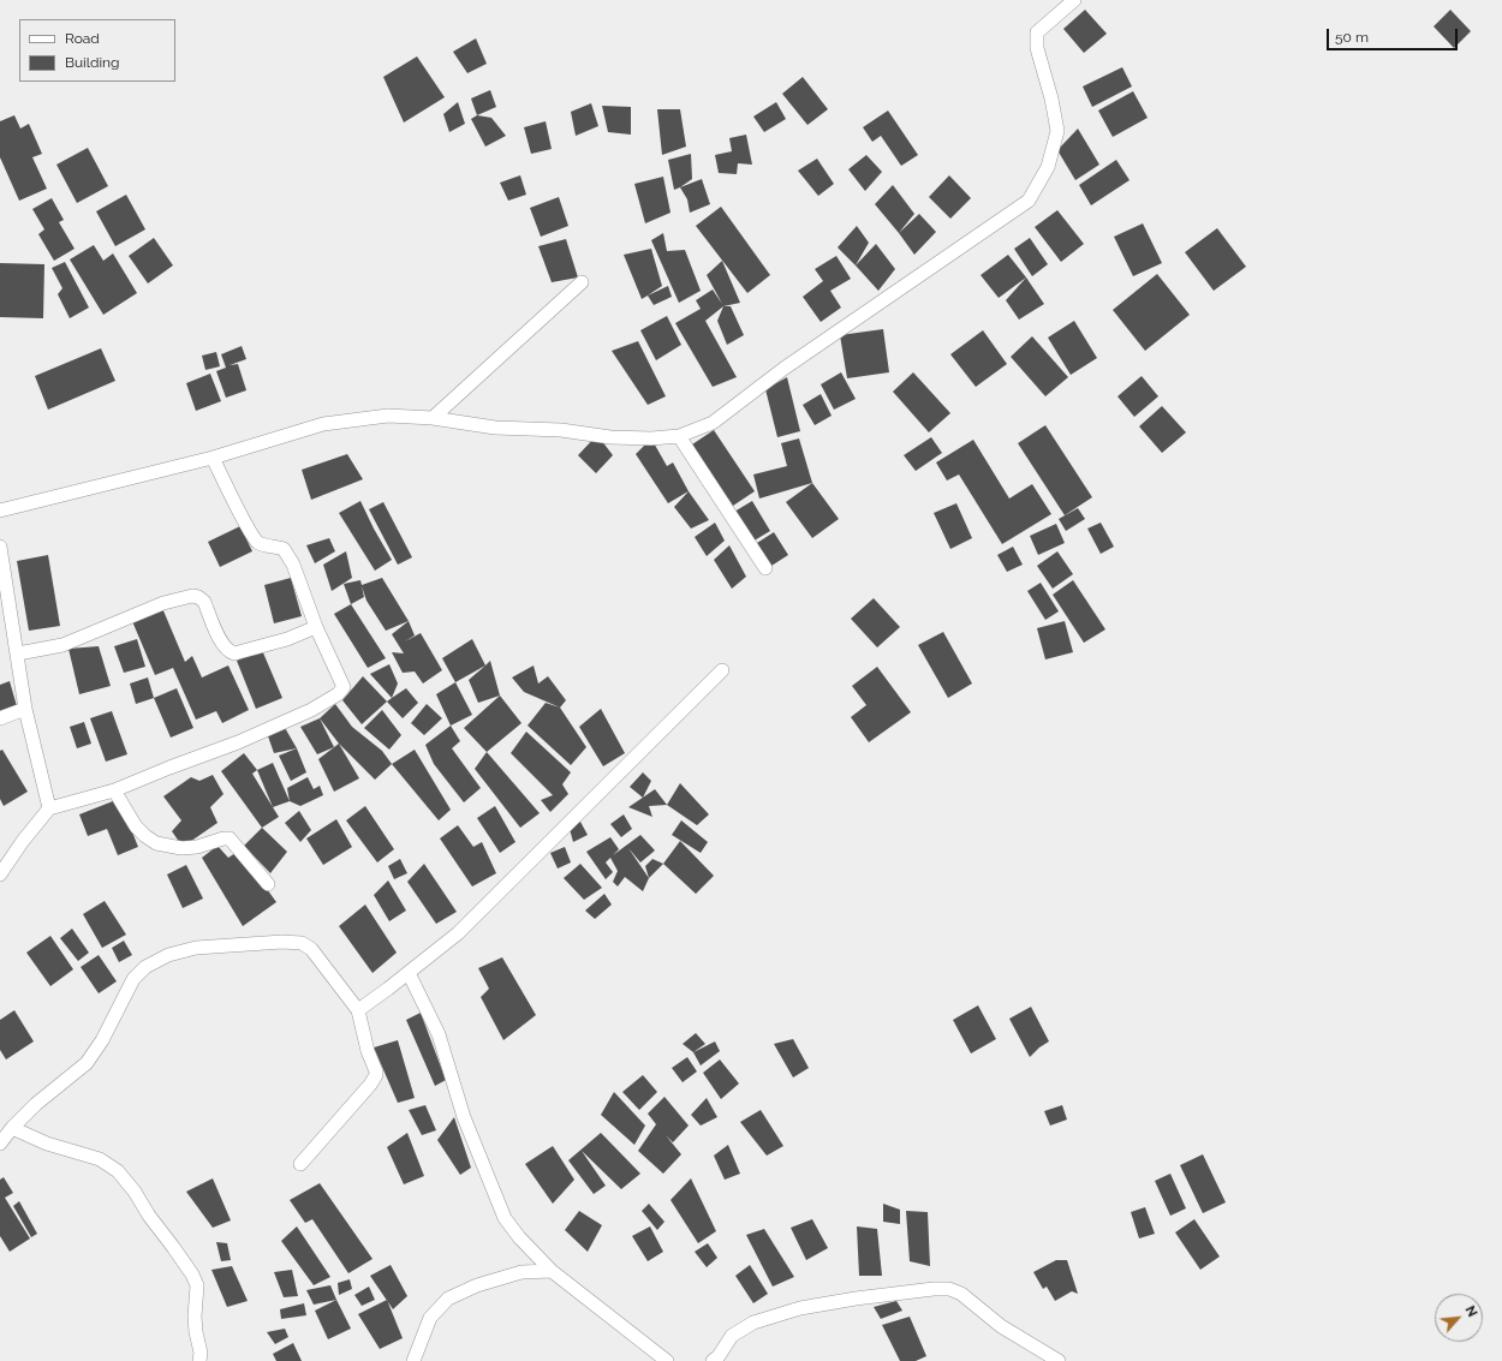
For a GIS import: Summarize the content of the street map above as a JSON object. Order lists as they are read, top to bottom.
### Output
{
  "legend": ["Road", "Building"],
  "scale_bar": "50 m",
  "north": "top right"
}
